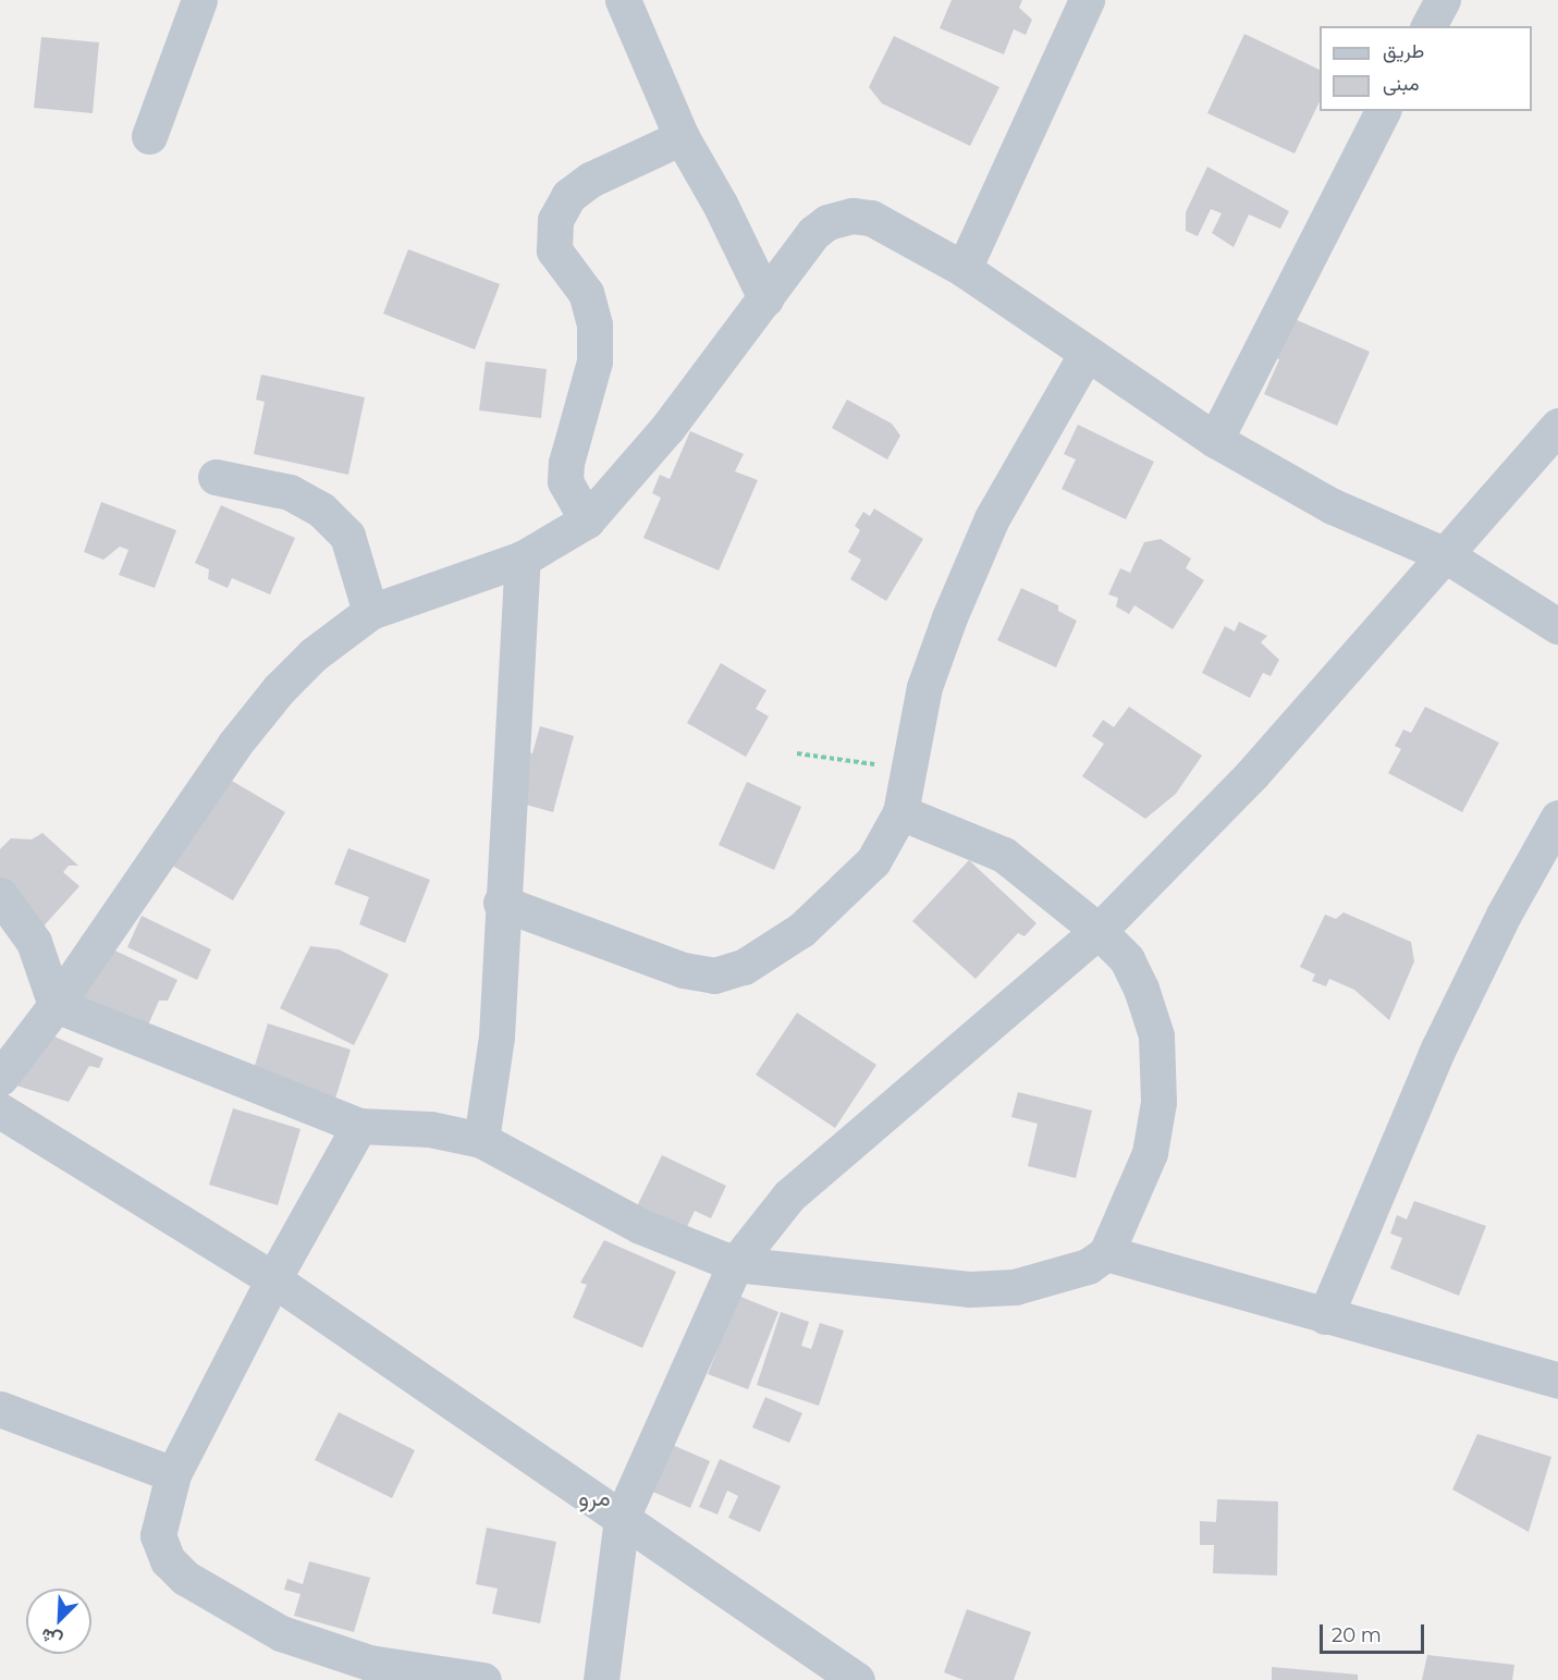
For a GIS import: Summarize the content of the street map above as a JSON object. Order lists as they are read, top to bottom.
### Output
{
  "districts": ["مرو"],
  "legend": ["طريق", "مبنى"],
  "scale_bar": "20 m",
  "north": "bottom left"
}
